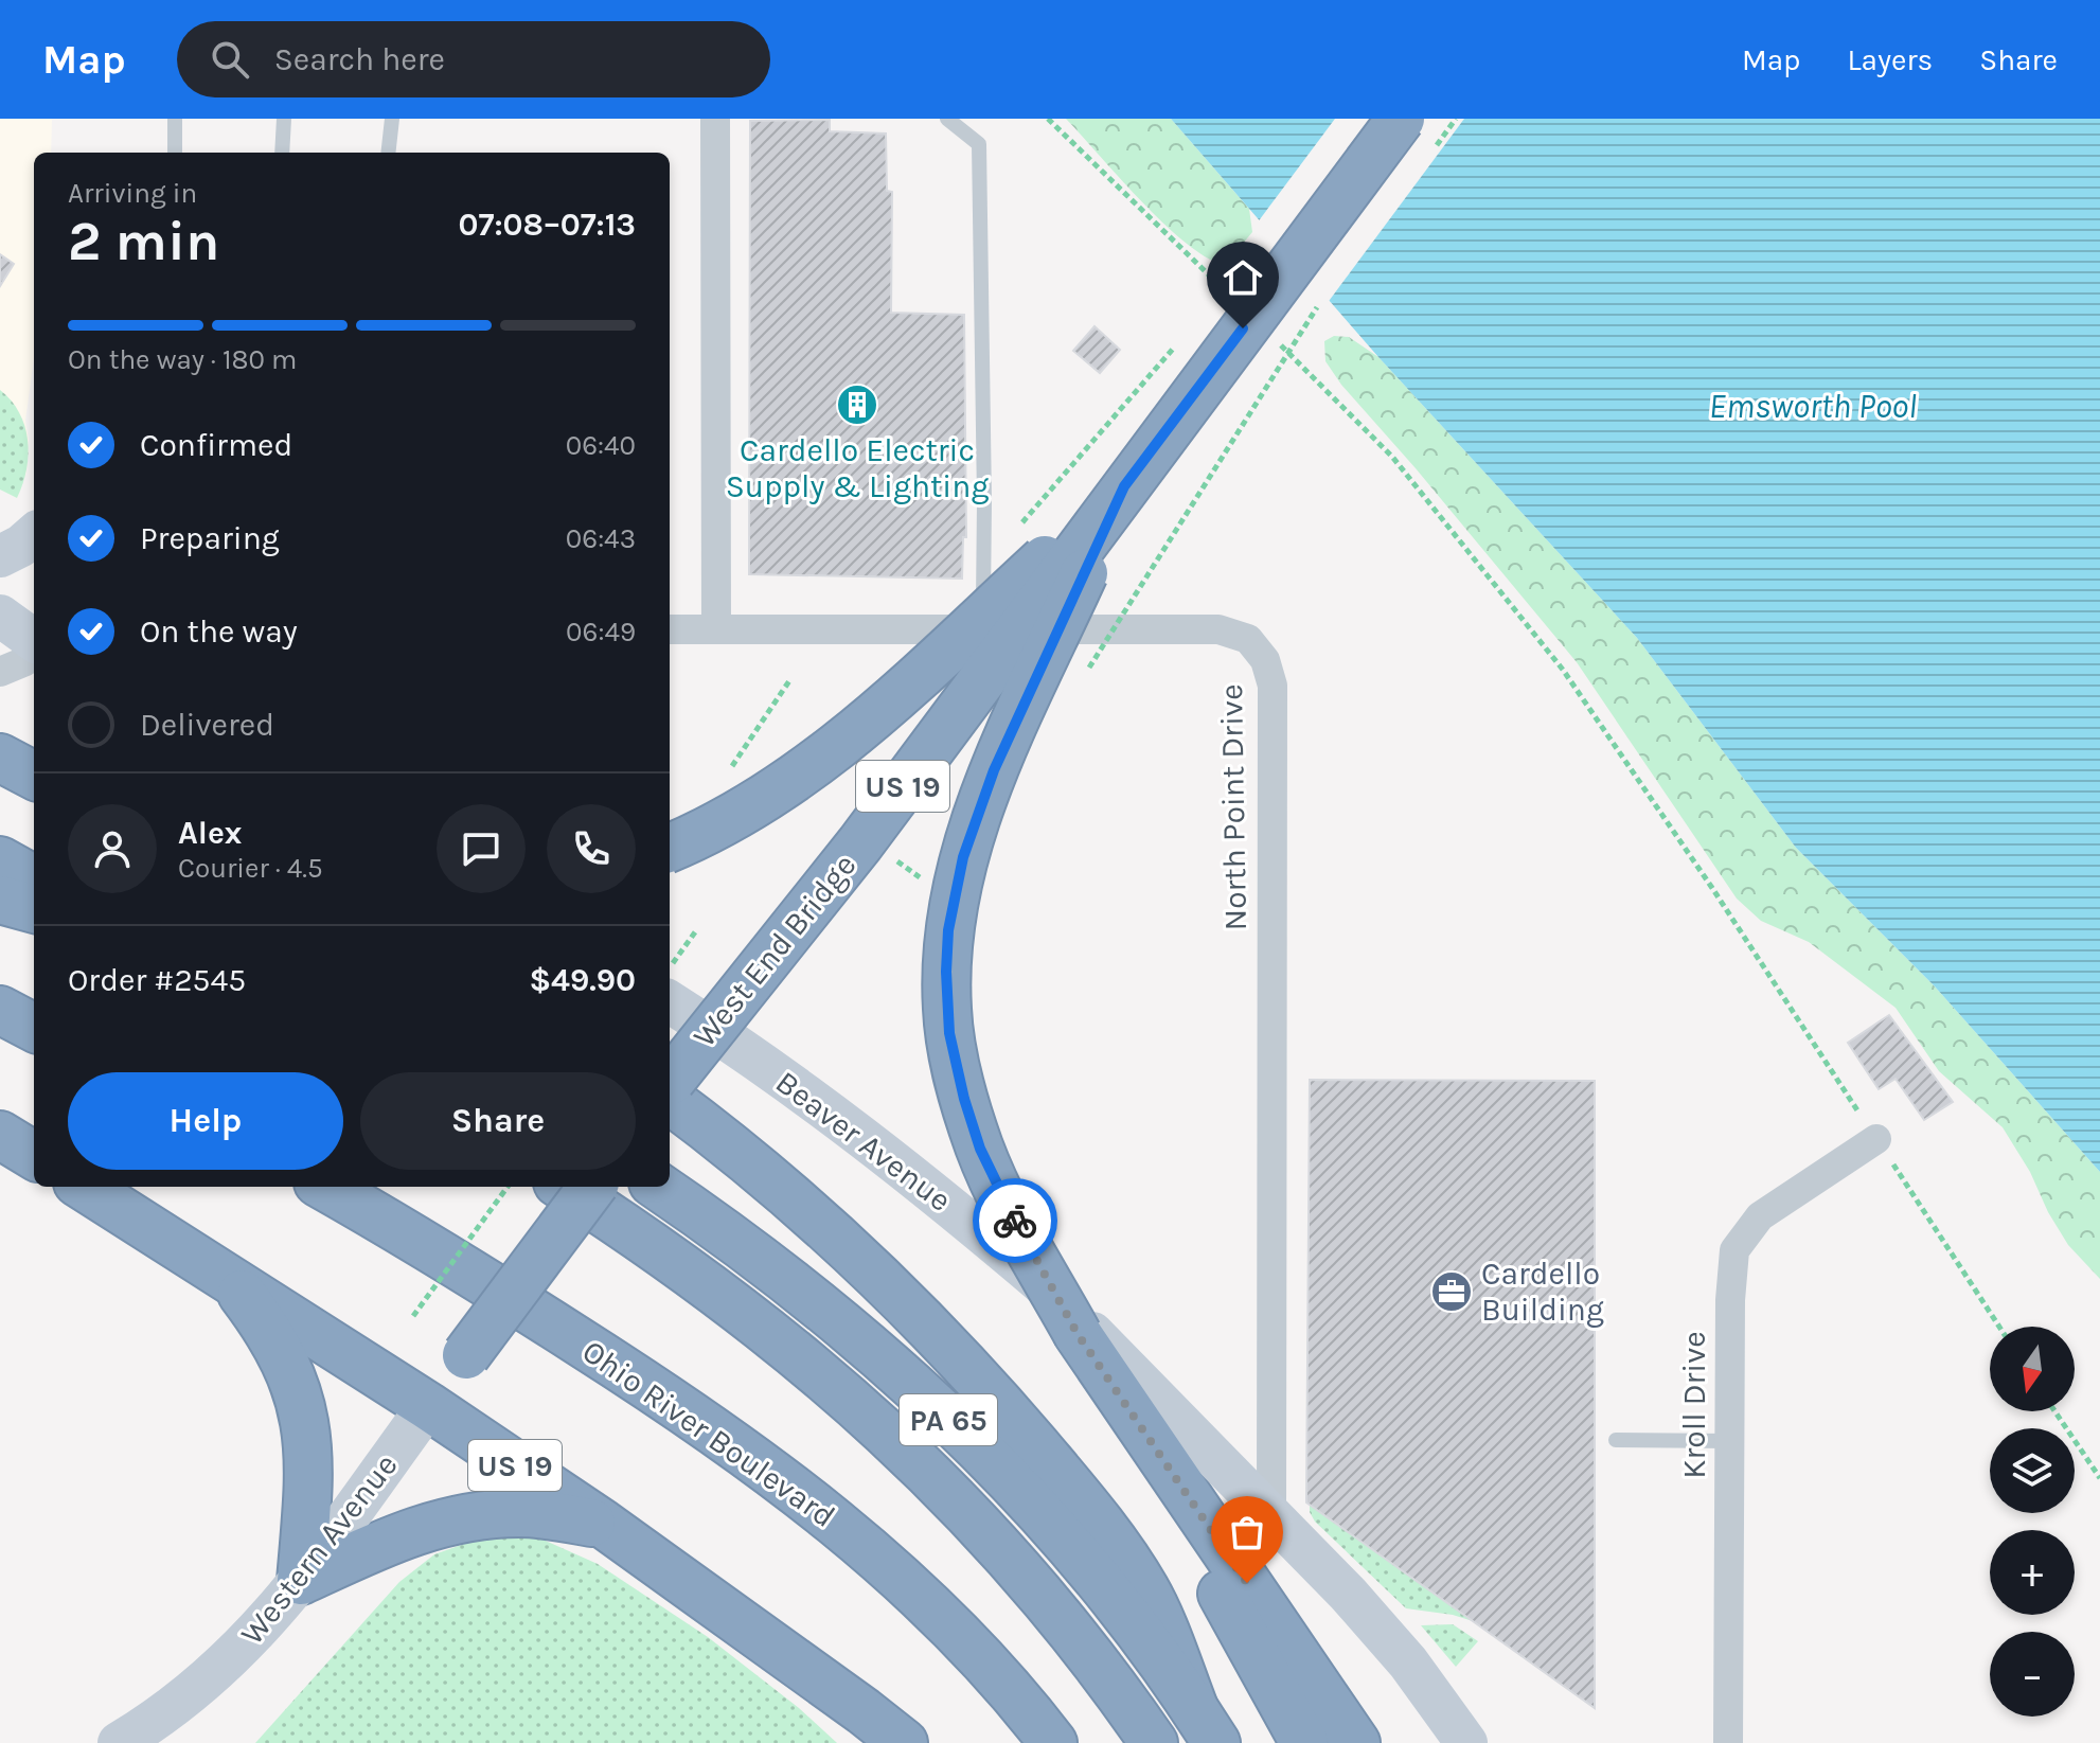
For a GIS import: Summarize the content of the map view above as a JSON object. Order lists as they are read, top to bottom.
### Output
{
  "streets": {
    "highway": [
      "US 19",
      "West End Bridge",
      "PA 65",
      "Ohio River Boulevard"
    ],
    "main road": ["Beaver Avenue", "Western Avenue"],
    "street": ["North Point Drive", "Kroll Drive"]
  },
  "crossings": [
    ["US 19", "West End Bridge"],
    ["US 19", "Western Avenue"],
    ["North Point Drive", "Beaver Avenue"]
  ],
  "water": ["Emsworth Pool"],
  "places": {
    "building": ["Cardello Electric Supply & Lighting"],
    "office": ["Cardello Building"]
  },
  "north": "bottom",
  "page": {
    "header": "Map",
    "search": "Search here",
    "nav": ["Map", "Layers", "Share"],
    "heading": ["2 min", "Arriving in", "07:08–07:13"],
    "panel": [
      "Alex",
      "Courier · 4.5",
      "Order #2545",
      "$49.90"
    ],
    "bar": "On the way · 180 m",
    "list": [
      ["Confirmed", "06:40"],
      ["Preparing", "06:43"],
      ["On the way", "06:49"],
      "Delivered"
    ],
    "buttons": ["Help", "Share"],
    "map_buttons": ["+", "−"]
  }
}
